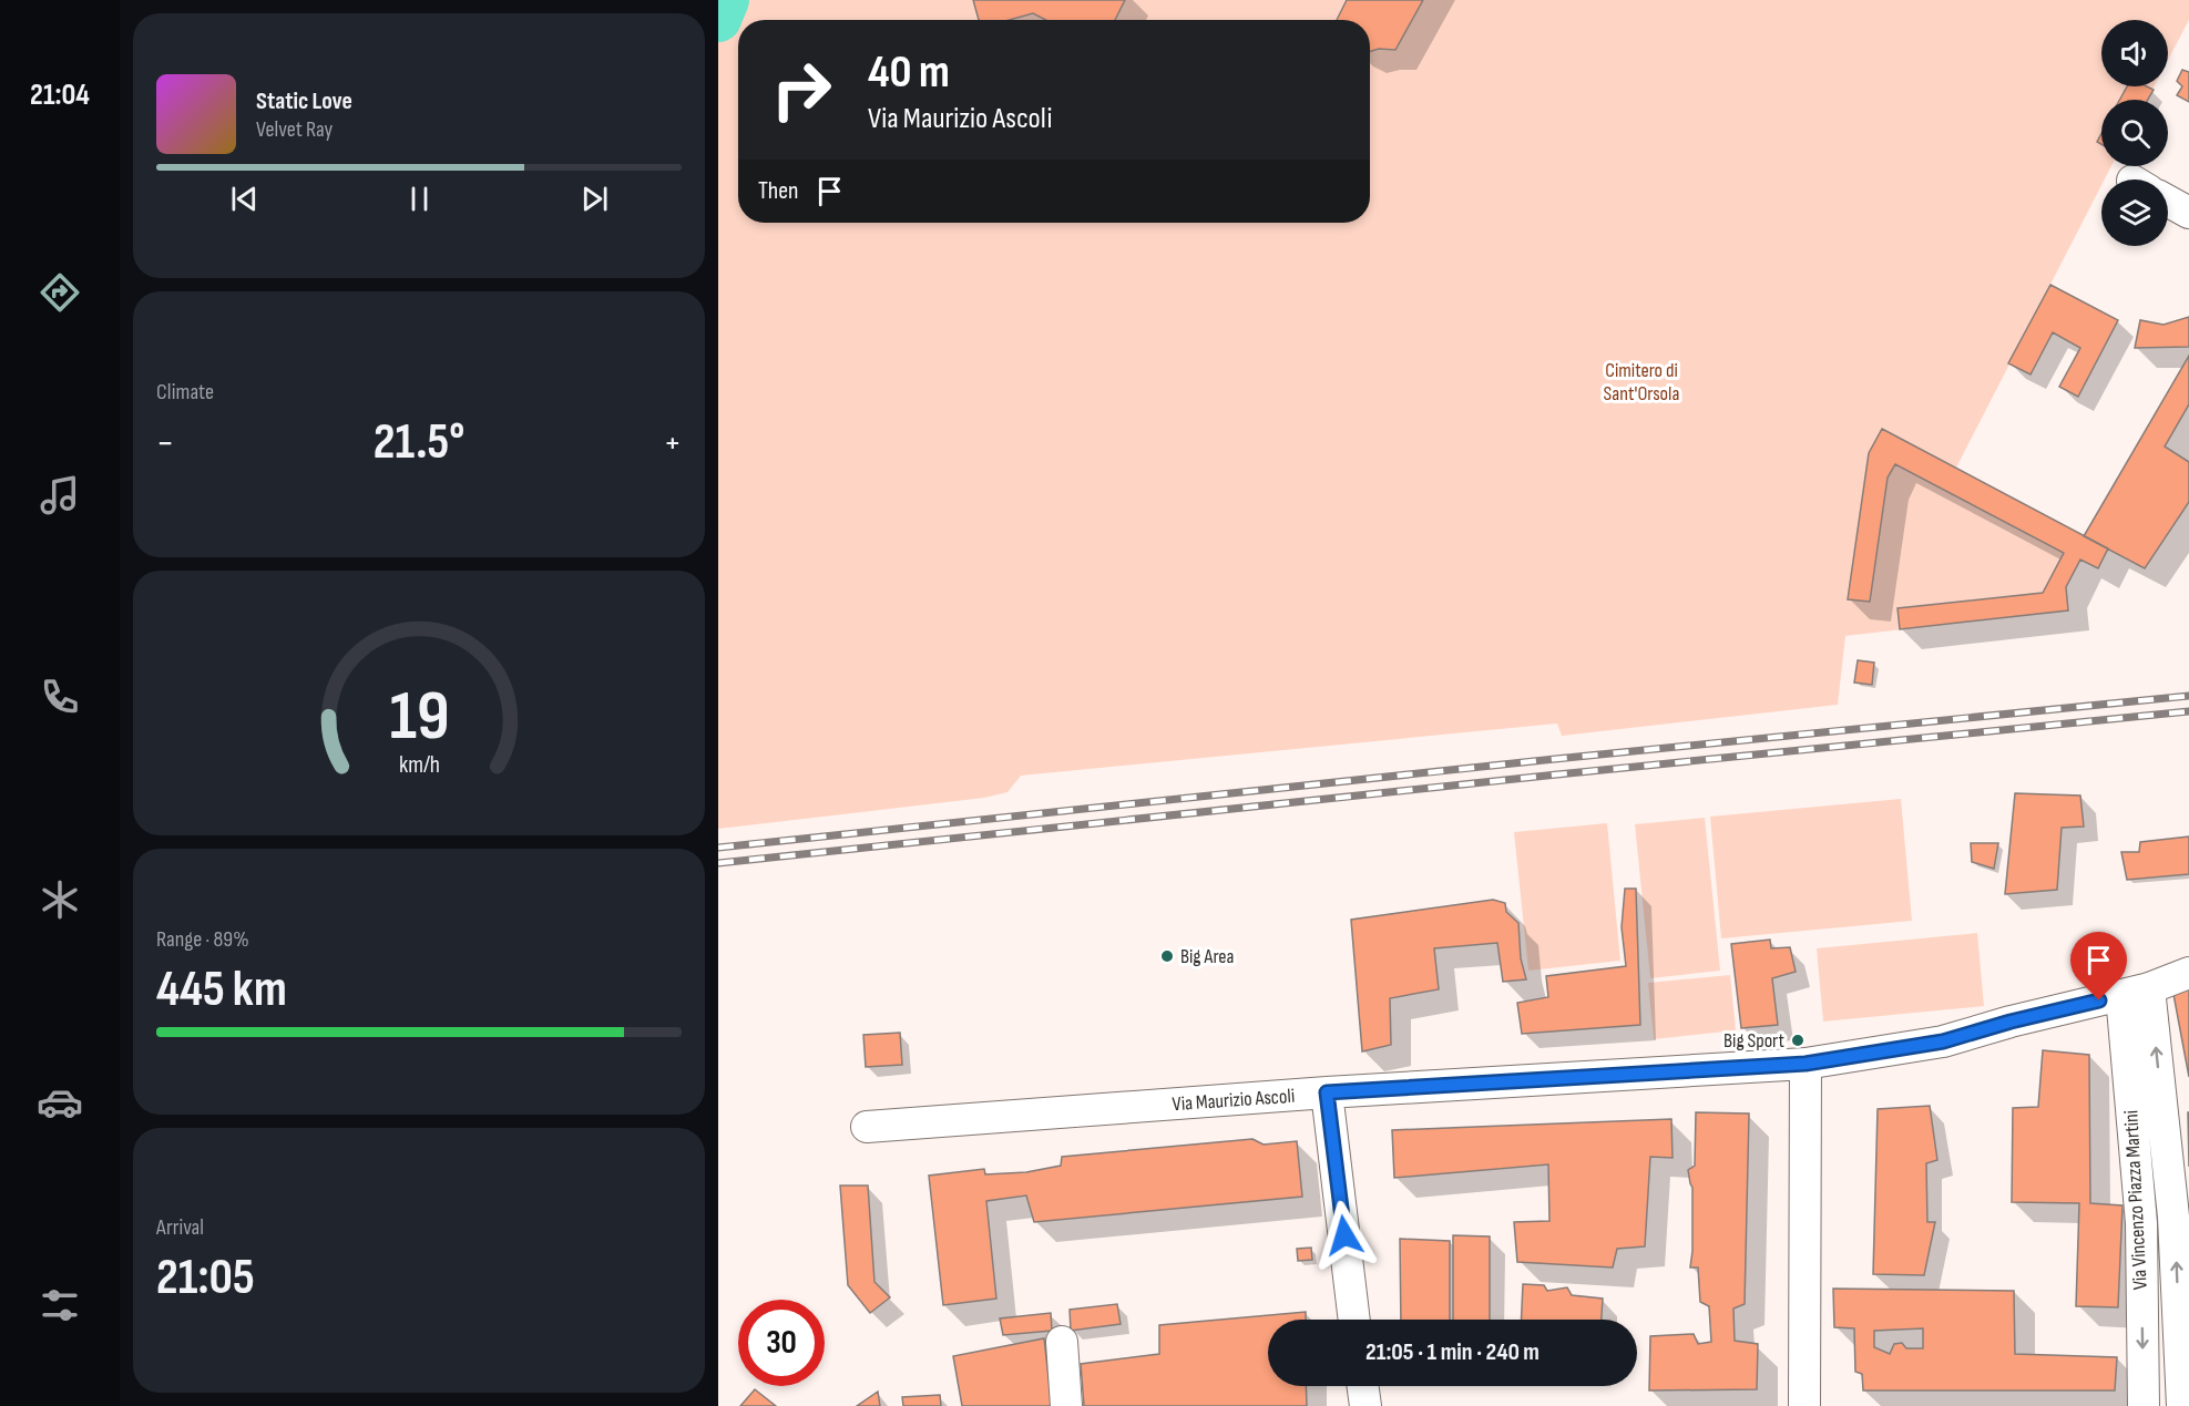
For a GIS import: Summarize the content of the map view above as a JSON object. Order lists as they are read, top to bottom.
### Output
{
  "streets": {
    "street": ["Via Maurizio Ascoli", "Via Vincenzo Piazza Martini"]
  },
  "crossings": [
    ["Via Maurizio Ascoli", "Via Vincenzo Piazza Martini"]
  ],
  "parks": ["Cimitero di Sant'Orsola"],
  "places": ["Big Area", "Big Sport"],
  "page": {
    "tabs": "21:04",
    "turn": ["40 m", "Via Maurizio Ascoli"],
    "song": ["Static Love", "Velvet Ray"],
    "then": "Then",
    "tile": [
      "Climate",
      ["Range · 89%", "445 km"],
      ["Arrival", "21:05"]
    ],
    "heat": ["−", "21.5°", "+"],
    "limit": "30",
    "trip": "21:05 · 1 min · 240 m",
    "gauge": ["19", "km/h"]
  }
}
